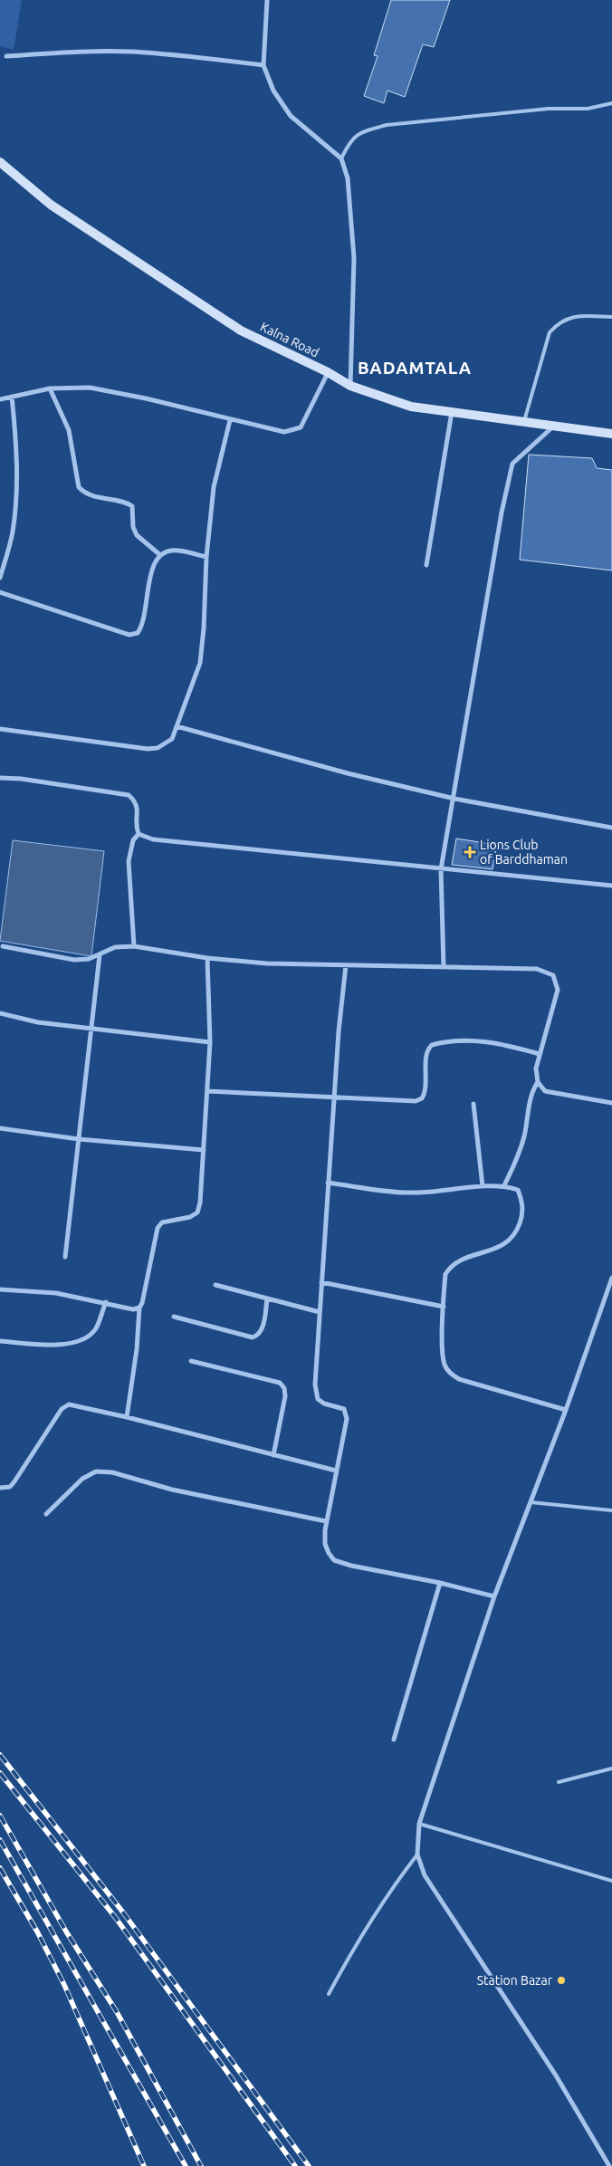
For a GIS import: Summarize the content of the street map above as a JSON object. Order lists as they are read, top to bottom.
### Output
{
  "streets": {
    "street": ["Kalna Road"]
  },
  "districts": ["BADAMTALA"],
  "places": {
    "health": ["Lions Club of Barddhaman"],
    "other": ["Station Bazar"]
  }
}
